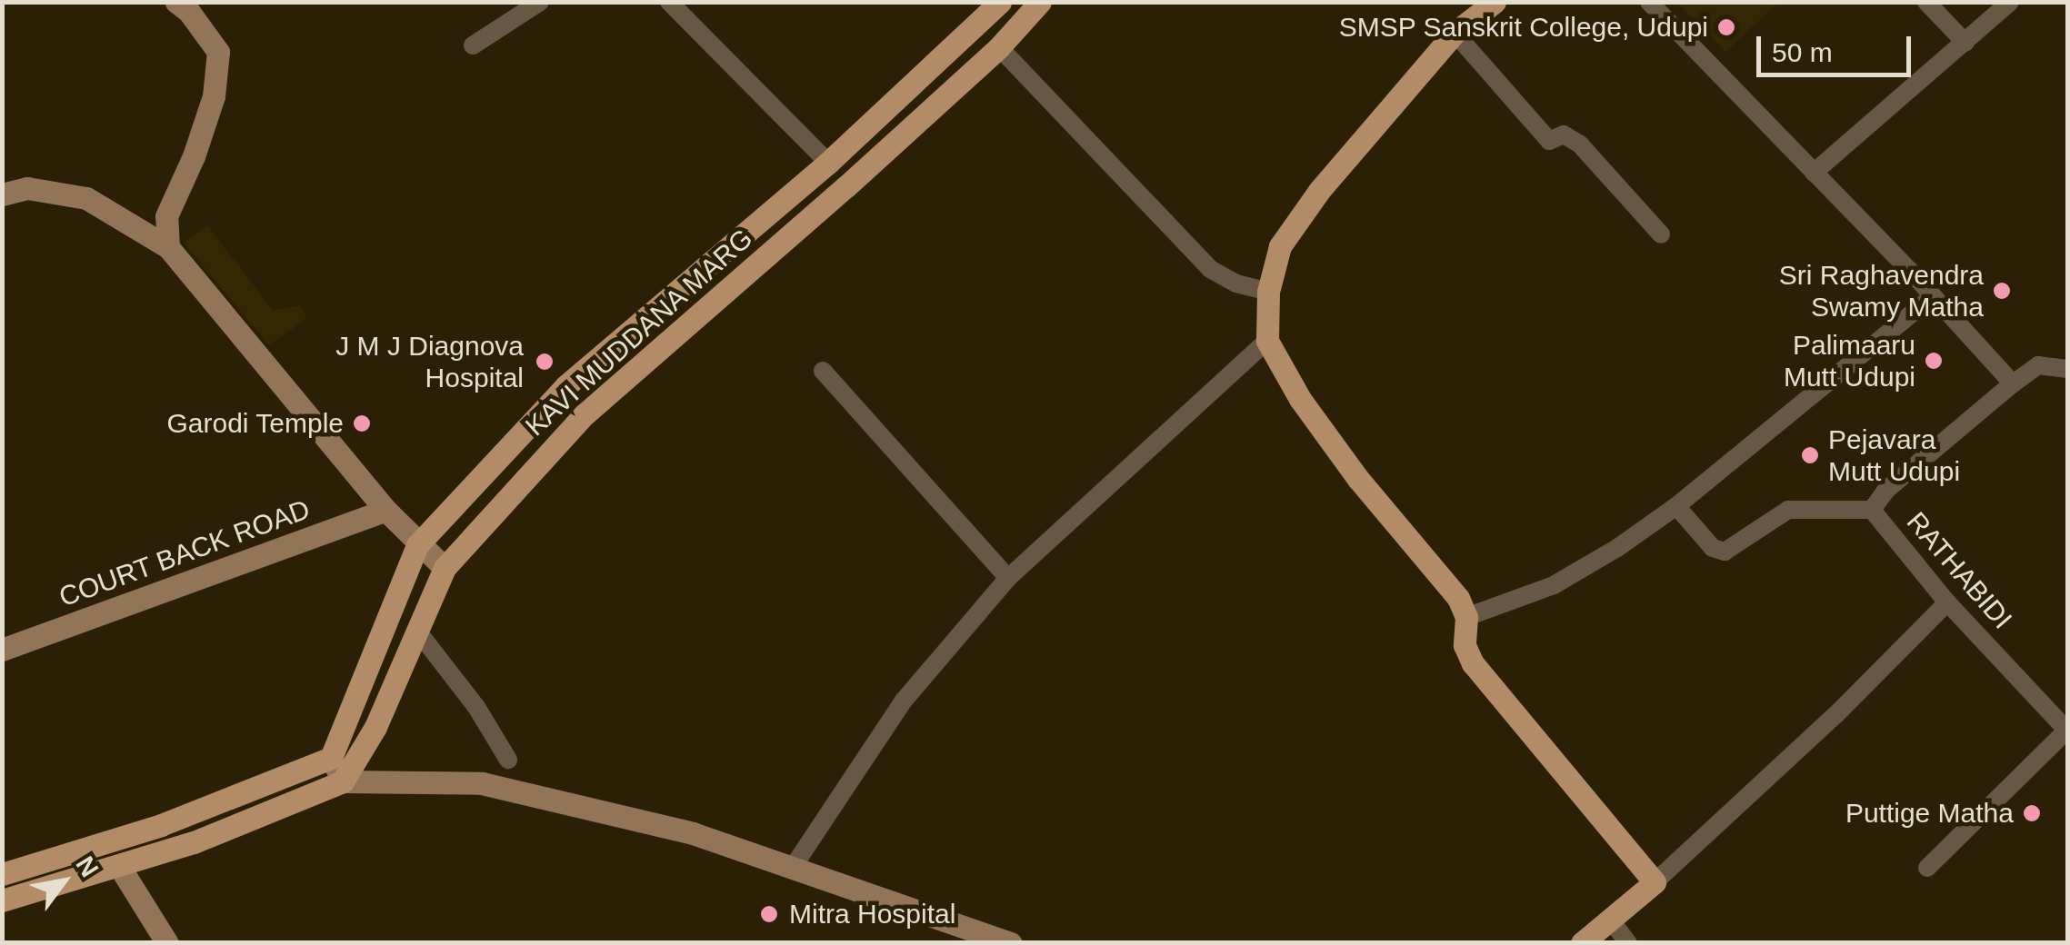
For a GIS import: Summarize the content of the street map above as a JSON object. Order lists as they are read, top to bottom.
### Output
{
  "streets": {
    "main road": ["KAVI MUDDANA MARG"],
    "street": ["COURT BACK ROAD", "RATHABIDI"]
  },
  "places": [
    "SMSP Sanskrit College, Udupi",
    "Sri Raghavendra Swamy Matha",
    "Palimaaru Mutt Udupi",
    "J M J Diagnova Hospital",
    "Garodi Temple",
    "Pejavara Mutt Udupi",
    "Puttige Matha",
    "Mitra Hospital"
  ],
  "scale_bar": "50 m",
  "north": "top right"
}
